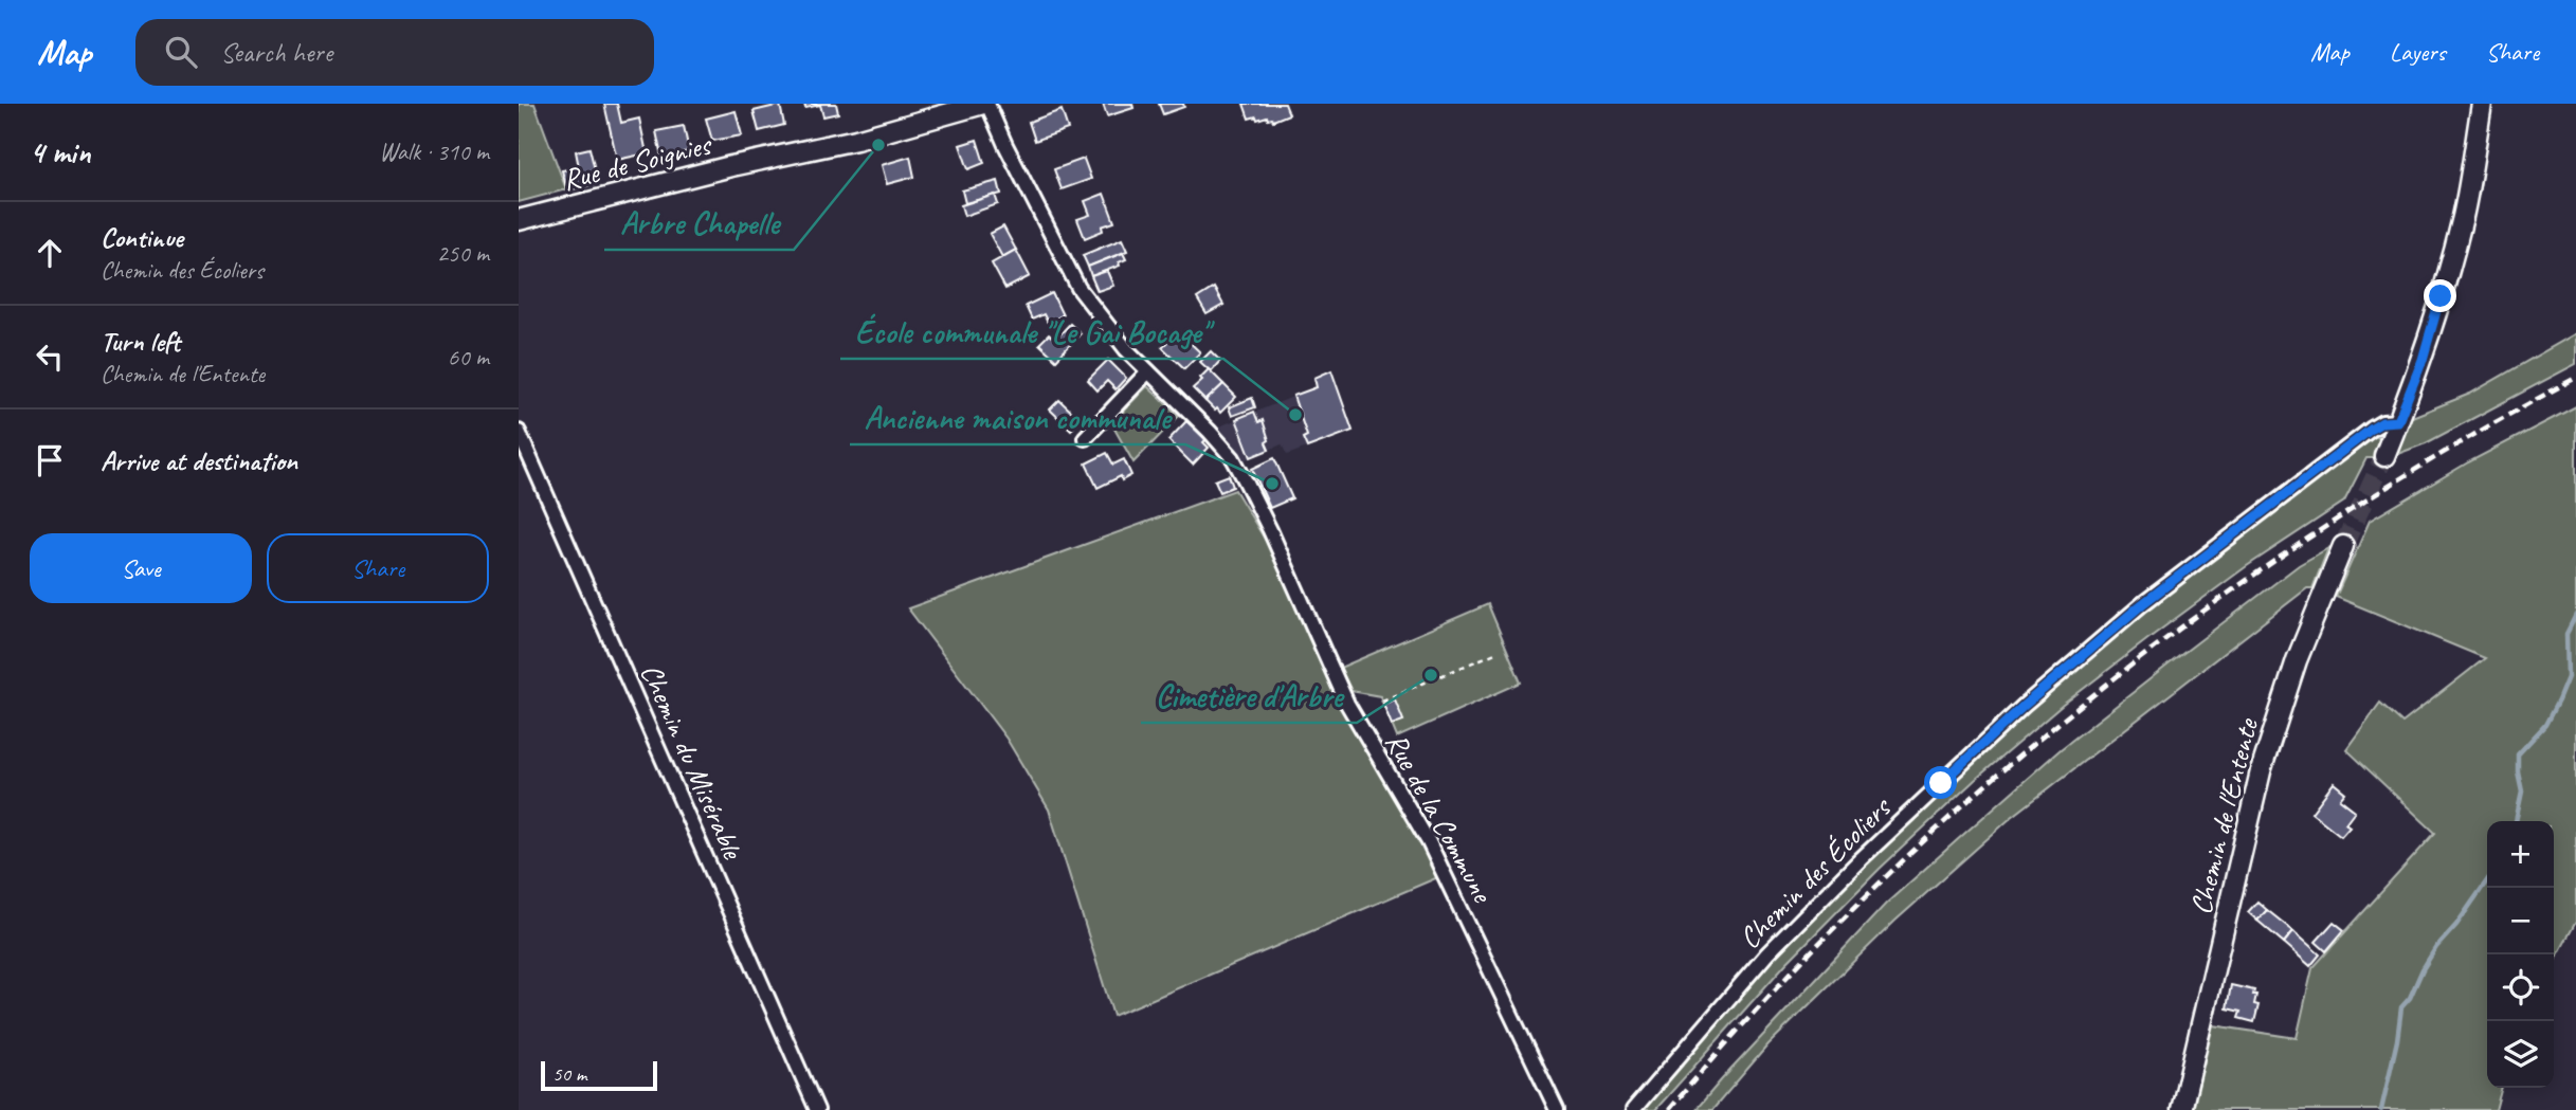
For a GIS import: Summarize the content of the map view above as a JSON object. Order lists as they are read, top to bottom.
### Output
{
  "streets": {
    "street": [
      "Rue de Soignies",
      "Chemin du Misérable",
      "Rue de la Commune",
      "Chemin de l'Entente",
      "Chemin des Écoliers"
    ]
  },
  "crossings": [
    ["Rue de Soignies", "Rue de la Commune"]
  ],
  "places": [
    "Arbre Chapelle",
    "École communale \"Le Gai Bocage\"",
    "Ancienne maison communale",
    "Cimetière d'Arbre"
  ],
  "scale_bar": "50 m",
  "page": {
    "header": "Map",
    "search": "Search here",
    "nav": ["Map", "Layers", "Share"],
    "heading": ["4 min", "Walk · 310 m"],
    "list": [
      ["Continue", "Chemin des Écoliers", "250 m"],
      ["Turn left", "Chemin de l'Entente", "60 m"],
      "Arrive at destination"
    ],
    "buttons": ["Save", "Share"],
    "map_buttons": ["+", "−"],
    "scale": "50 m"
  }
}
